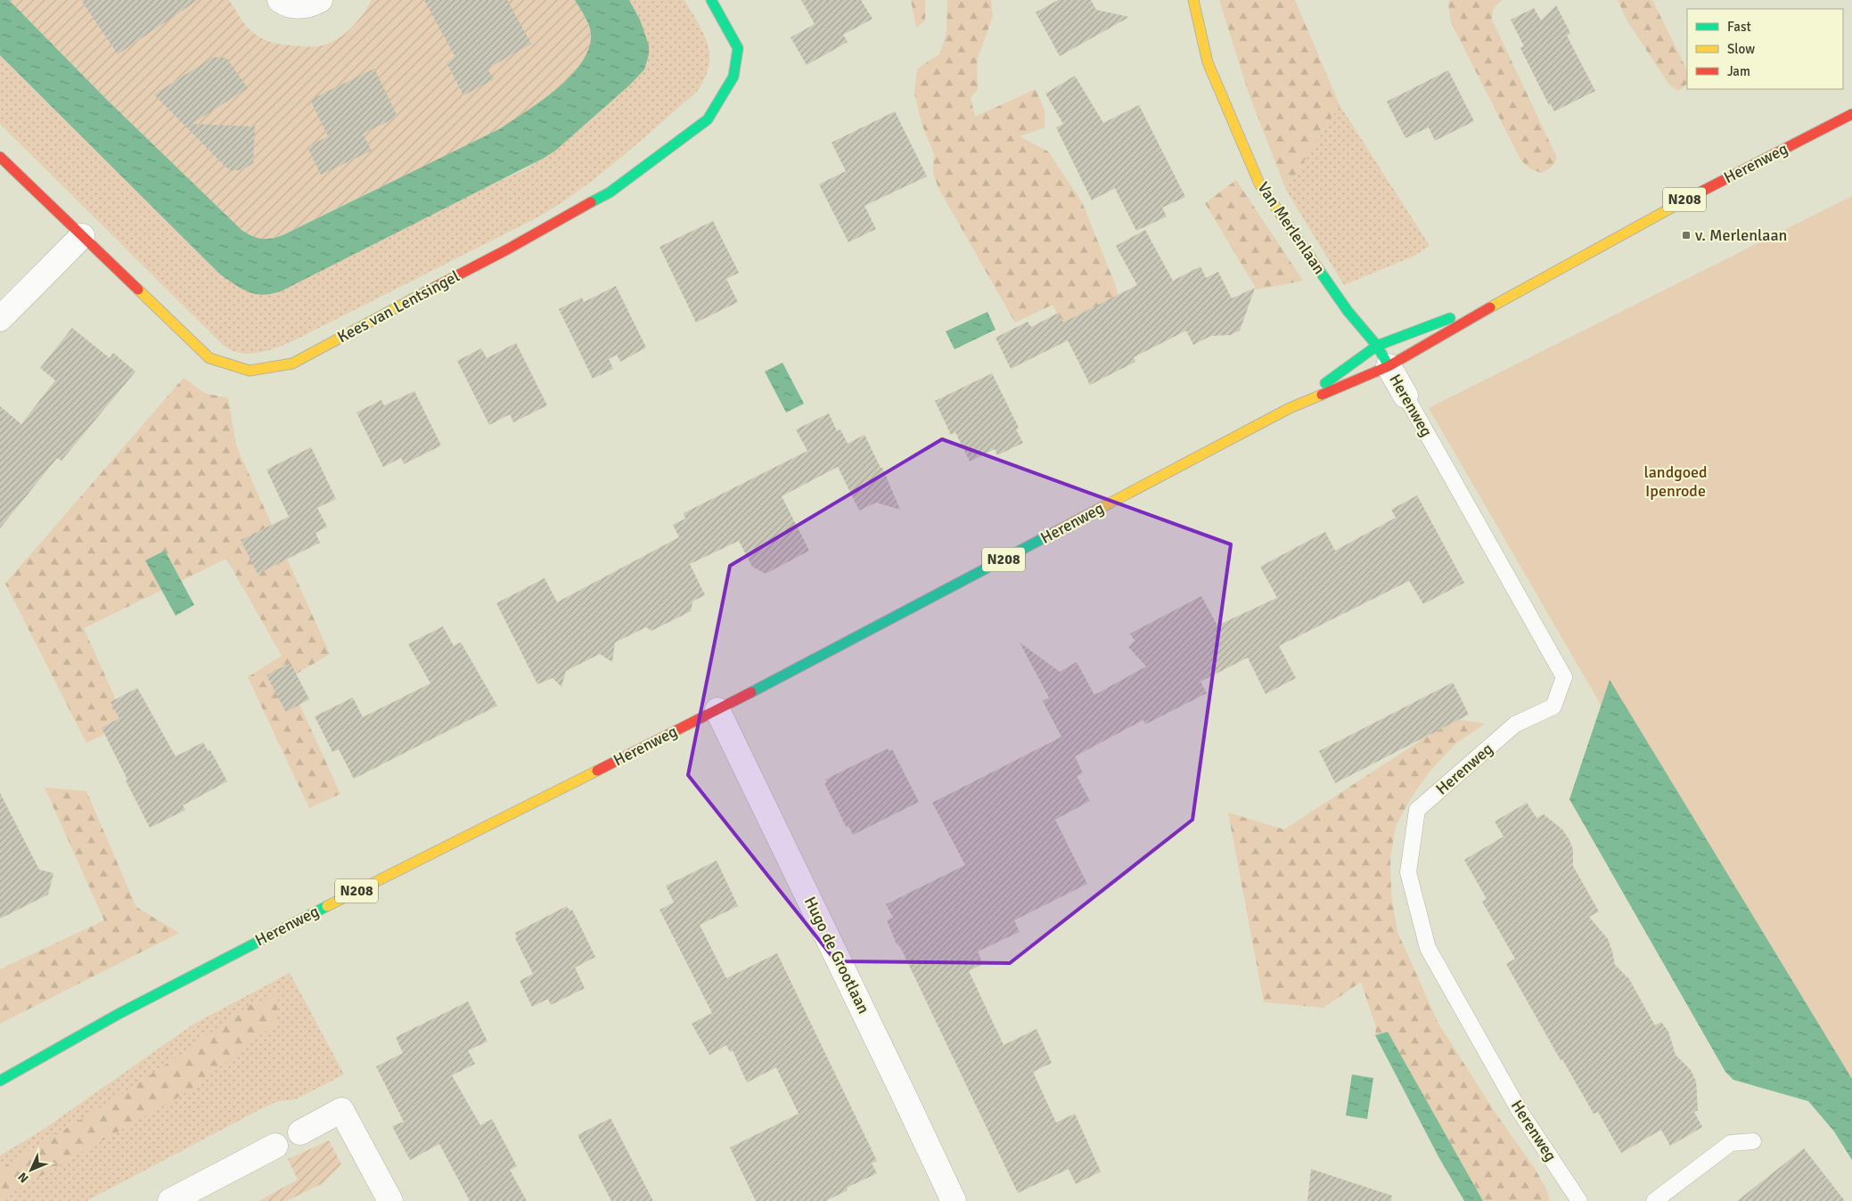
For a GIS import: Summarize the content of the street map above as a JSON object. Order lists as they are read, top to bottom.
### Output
{
  "streets": {
    "main road": [
      "Herenweg",
      "N208",
      "Van Merlenlaan",
      "Kees van Lentsingel"
    ],
    "street": ["Hugo de Grootlaan"]
  },
  "crossings": [
    ["Herenweg", "Van Merlenlaan"],
    ["Herenweg", "Hugo de Grootlaan"]
  ],
  "parks": ["landgoed Ipenrode"],
  "places": {
    "transit": ["v. Merlenlaan"]
  },
  "legend": ["Fast", "Slow", "Jam"],
  "north": "bottom left"
}
